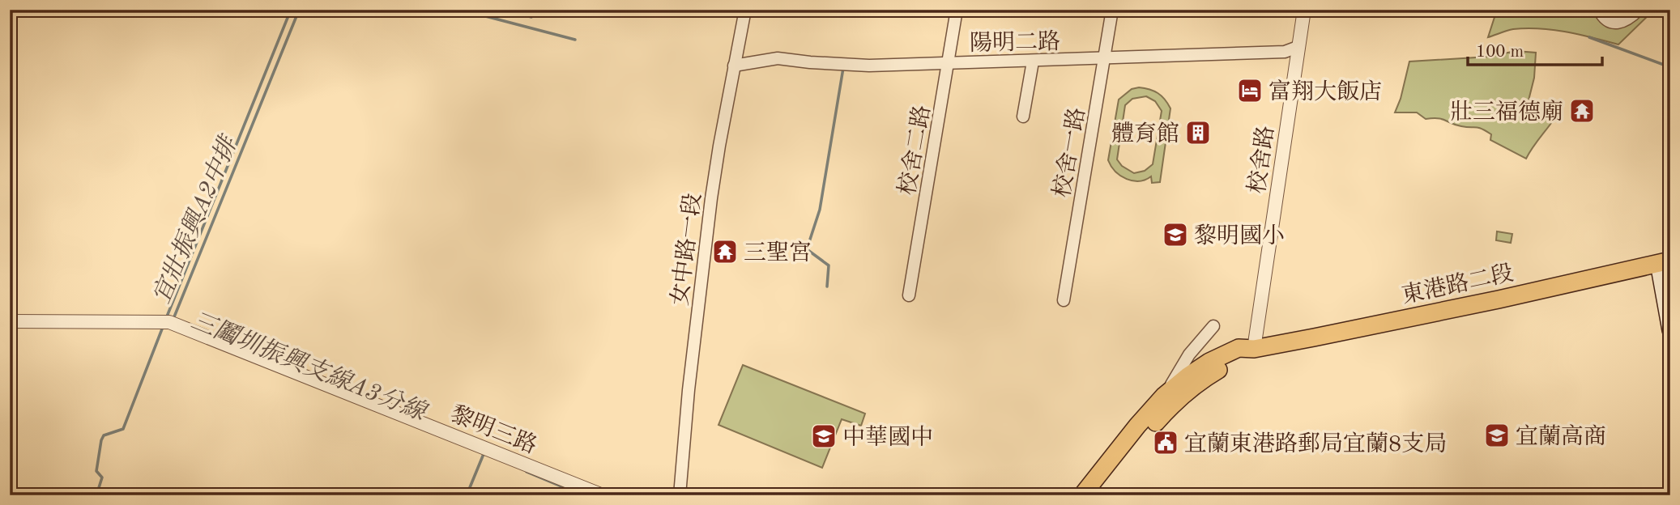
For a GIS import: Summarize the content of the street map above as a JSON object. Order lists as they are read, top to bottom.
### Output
{
  "streets": {
    "main road": ["東港路二段"],
    "street": [
      "陽明二路",
      "校舍二路",
      "校舍一路",
      "校舍路",
      "女中路一段",
      "黎明三路"
    ]
  },
  "crossings": [
    ["陽明二路", "校舍二路"],
    ["陽明二路", "校舍一路"],
    ["陽明二路", "校舍路"],
    ["陽明二路", "女中路一段"],
    ["校舍路", "東港路二段"]
  ],
  "water": ["宜壯振興A2中排", "三鬮圳振興支線A3分線"],
  "places": {
    "hotel": ["富翔大飯店"],
    "temple": ["壯三福德廟", "三聖宮"],
    "building": ["體育館"],
    "school or university": ["黎明國小", "宜蘭高商", "中華國中"],
    "public building": ["宜蘭東港路郵局宜蘭8支局"]
  },
  "scale_bar": "100 m"
}
